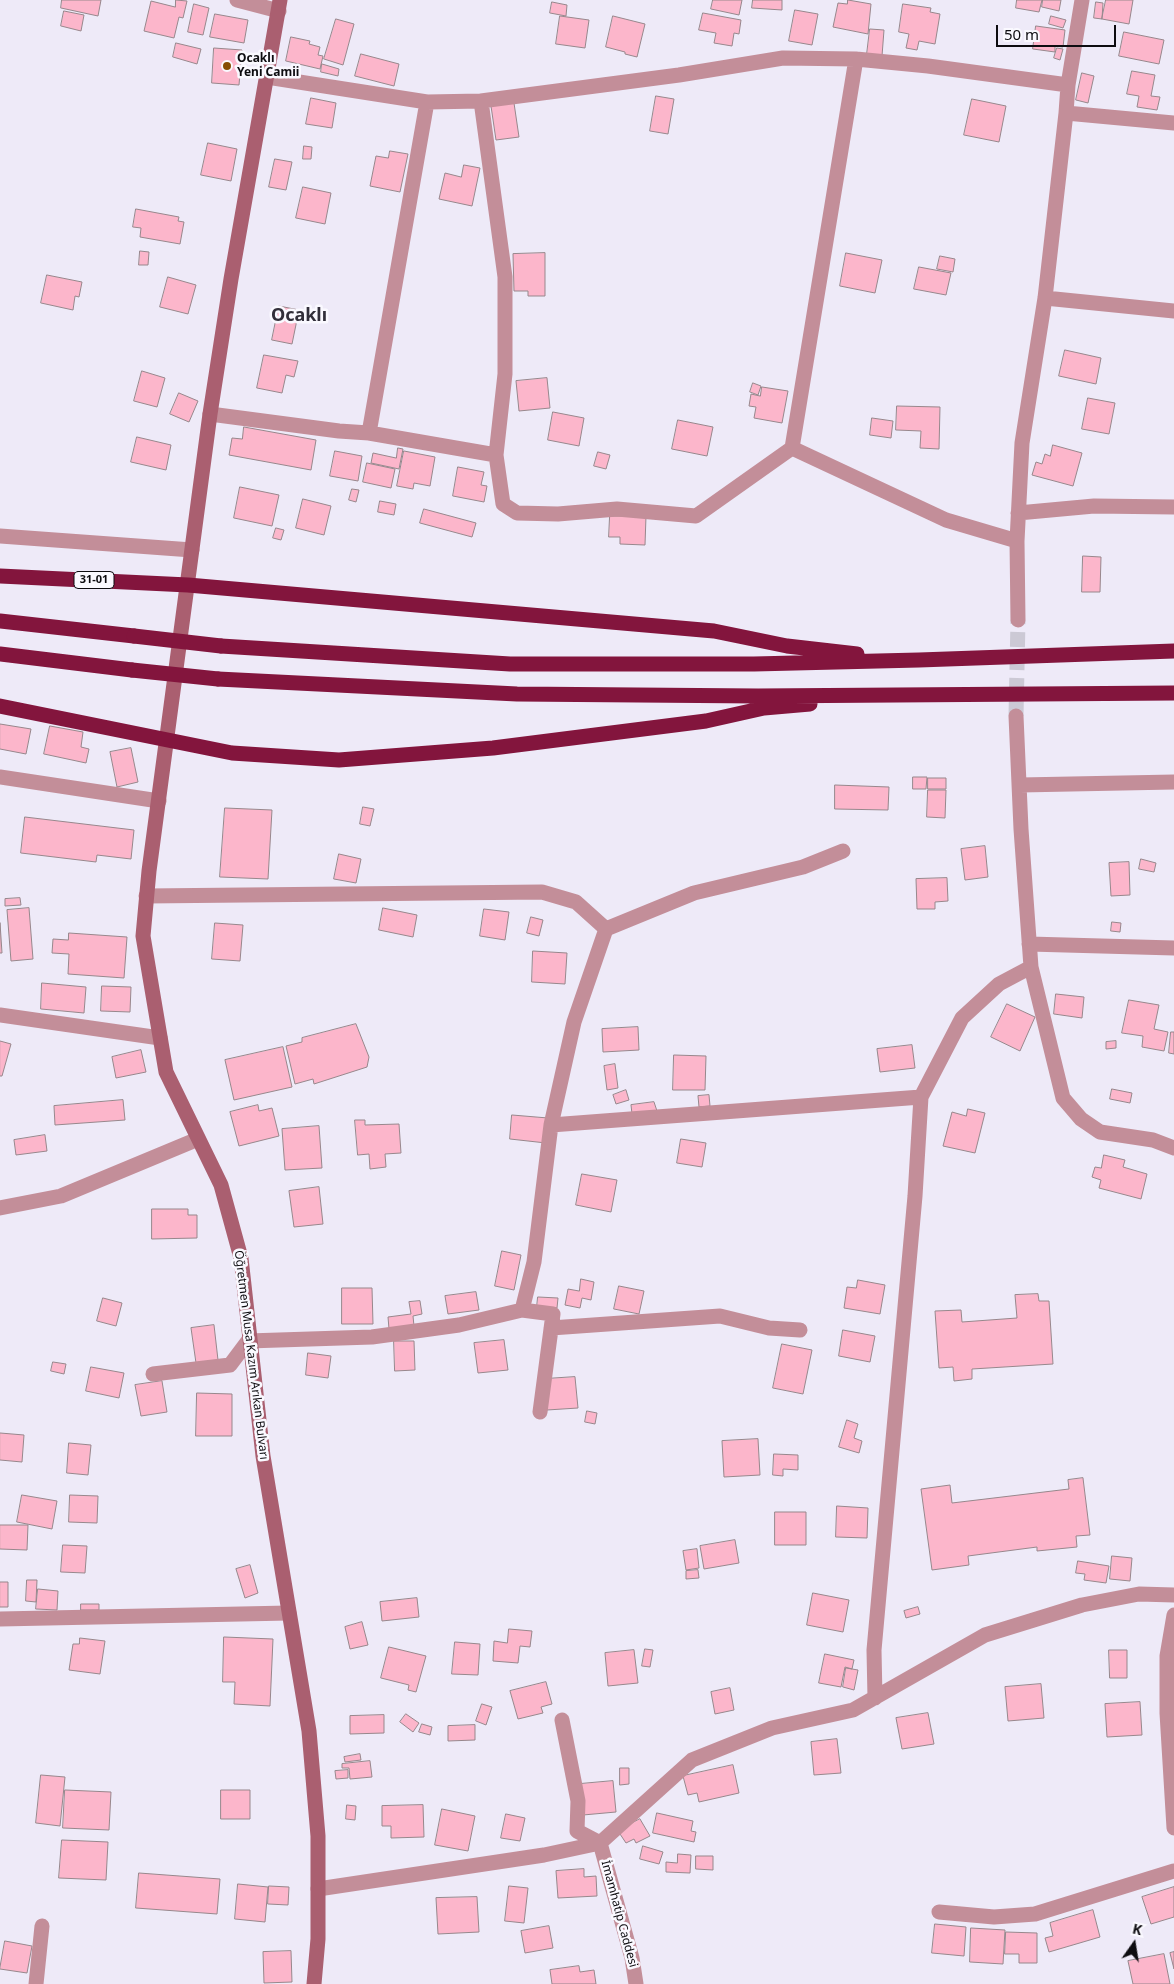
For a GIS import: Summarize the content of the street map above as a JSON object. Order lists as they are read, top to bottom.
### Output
{
  "streets": {
    "highway": ["31-01"],
    "street": ["Öğretmen Musa Kazım Arıkan Bulvarı", "İmamhatip Caddesi"]
  },
  "crossings": [
    ["31-01", "Öğretmen Musa Kazım Arıkan Bulvarı"]
  ],
  "districts": ["Ocaklı"],
  "places": ["Ocaklı Yeni Camii"],
  "scale_bar": "50 m",
  "north": "top"
}
